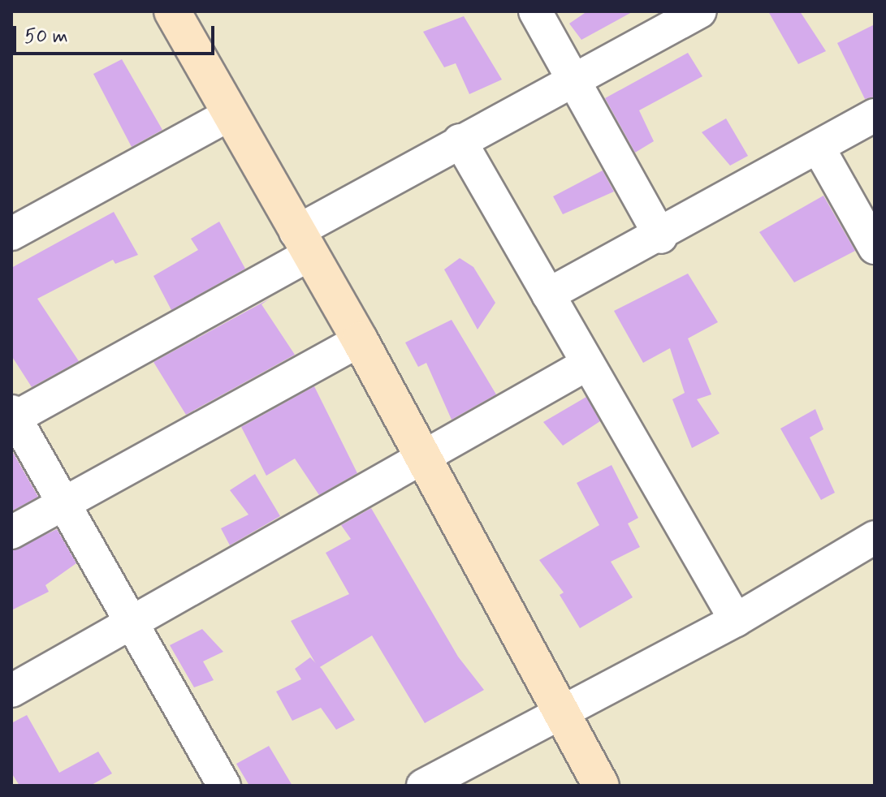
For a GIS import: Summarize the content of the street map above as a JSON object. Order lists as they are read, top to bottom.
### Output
{
  "scale_bar": "50 m"
}
